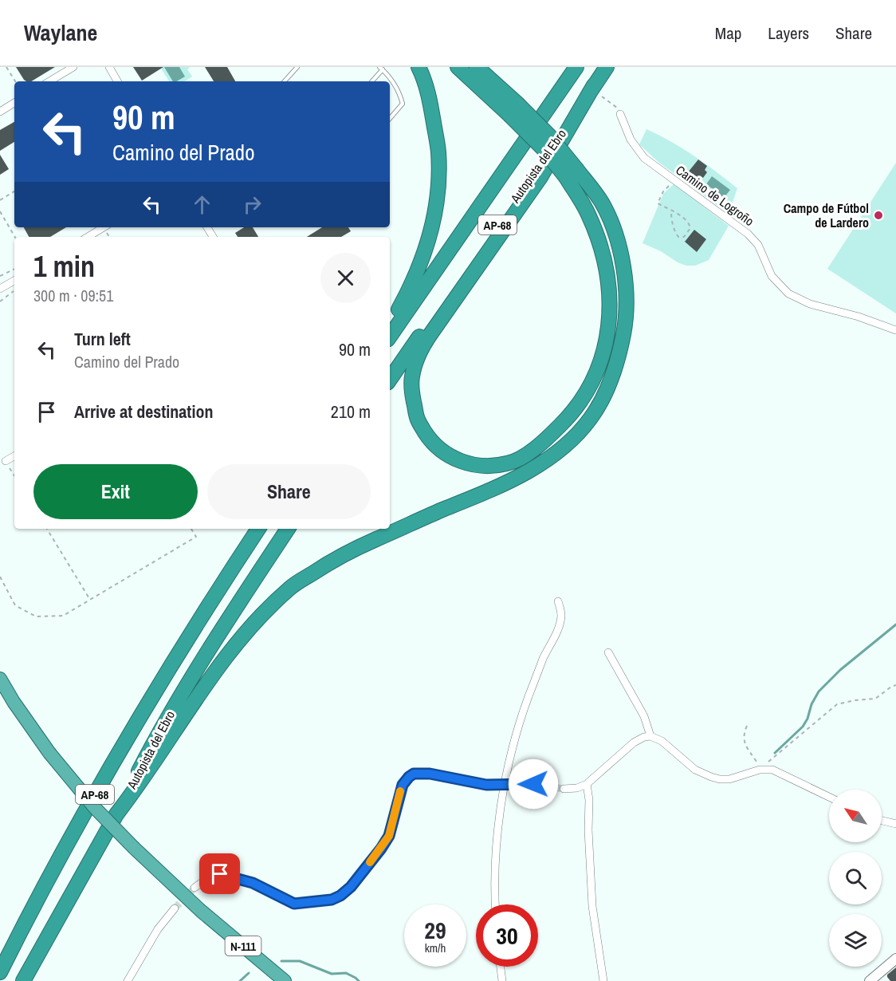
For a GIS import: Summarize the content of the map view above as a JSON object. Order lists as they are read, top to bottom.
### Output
{
  "streets": {
    "highway": ["Autopista del Ebro", "AP-68", "N-111"],
    "street": ["Camino de Logroño"]
  },
  "places": ["Campo de Fútbol de Lardero"],
  "north": "top left",
  "page": {
    "header": "Waylane",
    "nav": ["Map", "Layers", "Share"],
    "turn": ["90 m", "Camino del Prado"],
    "heading": ["1 min", "300 m · 09:51"],
    "list": [
      {
        "name": "Turn left",
        "note": "Camino del Prado",
        "value": "90 m"
      },
      {
        "name": "Arrive at destination",
        "value": "210 m"
      }
    ],
    "buttons": ["Exit", "Share"],
    "speed": "29 km/h",
    "limit": "30"
  }
}
